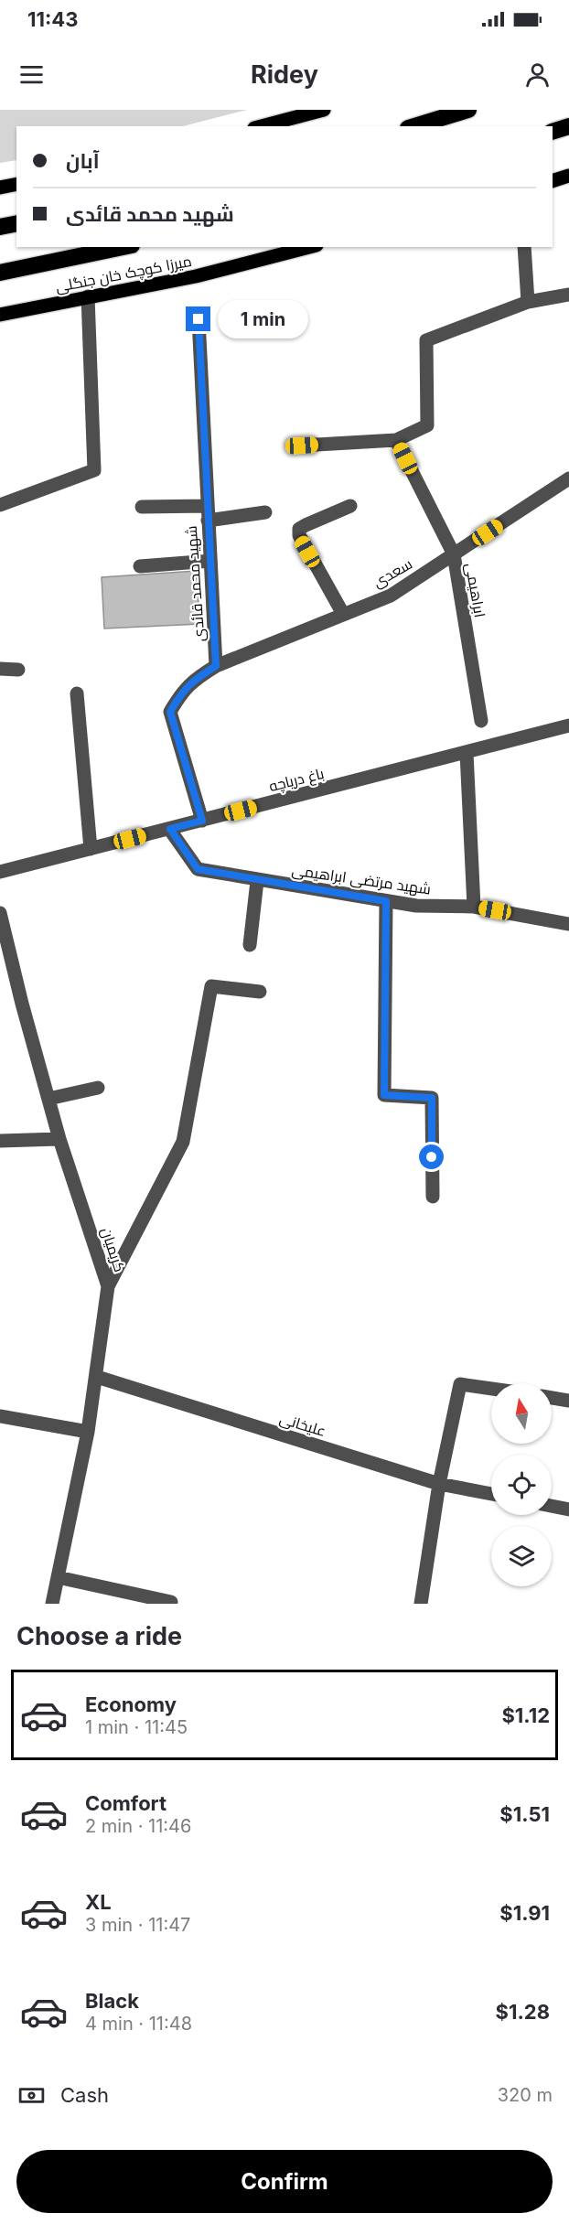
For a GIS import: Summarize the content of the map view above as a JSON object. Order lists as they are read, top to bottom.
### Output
{
  "streets": {
    "main road": ["میرزا کوچک خان جنگلی"],
    "street": [
      "سعدی",
      "شهید محمد قائدی",
      "ابراهیمی",
      "باغ دریاچه",
      "شهید مرتضی ابراهیمی",
      "کریمیان",
      "علیخانی"
    ]
  },
  "crossings": [
    ["سعدی", "شهید محمد قائدی"],
    ["سعدی", "ابراهیمی"],
    ["باغ دریاچه", "شهید مرتضی ابراهیمی"],
    ["کریمیان", "علیخانی"]
  ],
  "north": "top",
  "page": {
    "status": "11:43",
    "header": "Ridey",
    "banner": ["آبان", "شهید محمد قائدی"],
    "bubble": "1 min",
    "heading": "Choose a ride",
    "list": [
      {
        "name": "Economy",
        "note": "1 min · 11:45",
        "value": "$1.12"
      },
      {
        "name": "Comfort",
        "note": "2 min · 11:46",
        "value": "$1.51"
      },
      {
        "name": "XL",
        "note": "3 min · 11:47",
        "value": "$1.91"
      },
      {
        "name": "Black",
        "note": "4 min · 11:48",
        "value": "$1.28"
      }
    ],
    "pay": ["Cash", "320 m"],
    "buttons": "Confirm"
  }
}
